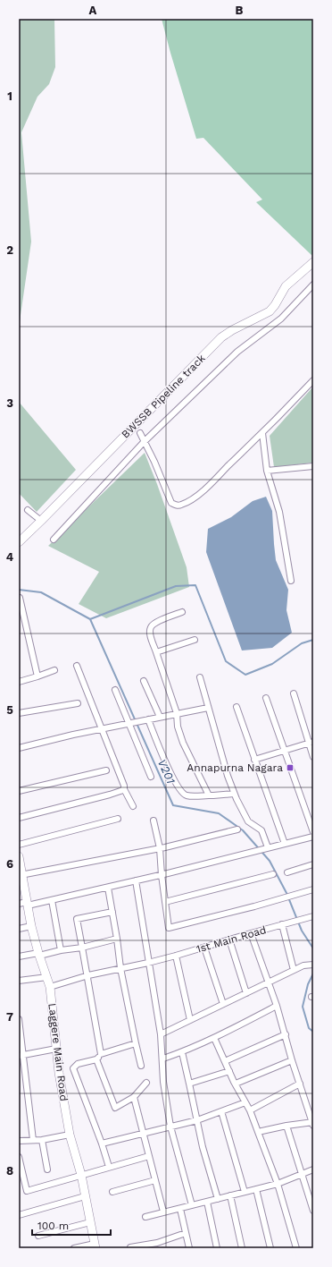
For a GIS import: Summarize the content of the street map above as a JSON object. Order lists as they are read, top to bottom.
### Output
{
  "streets": {
    "street": ["BWSSB Pipeline track", "1st Main Road", "Laggere Main Road"]
  },
  "crossings": [
    ["1st Main Road", "Laggere Main Road"]
  ],
  "water": ["V201"],
  "places": {
    "transit": ["Annapurna Nagara"]
  },
  "scale_bar": "100 m",
  "grid": {
    "columns": ["A", "B"],
    "rows": [
      "1",
      "2",
      "3",
      "4",
      "5",
      "6",
      "7",
      "8"
    ]
  }
}
